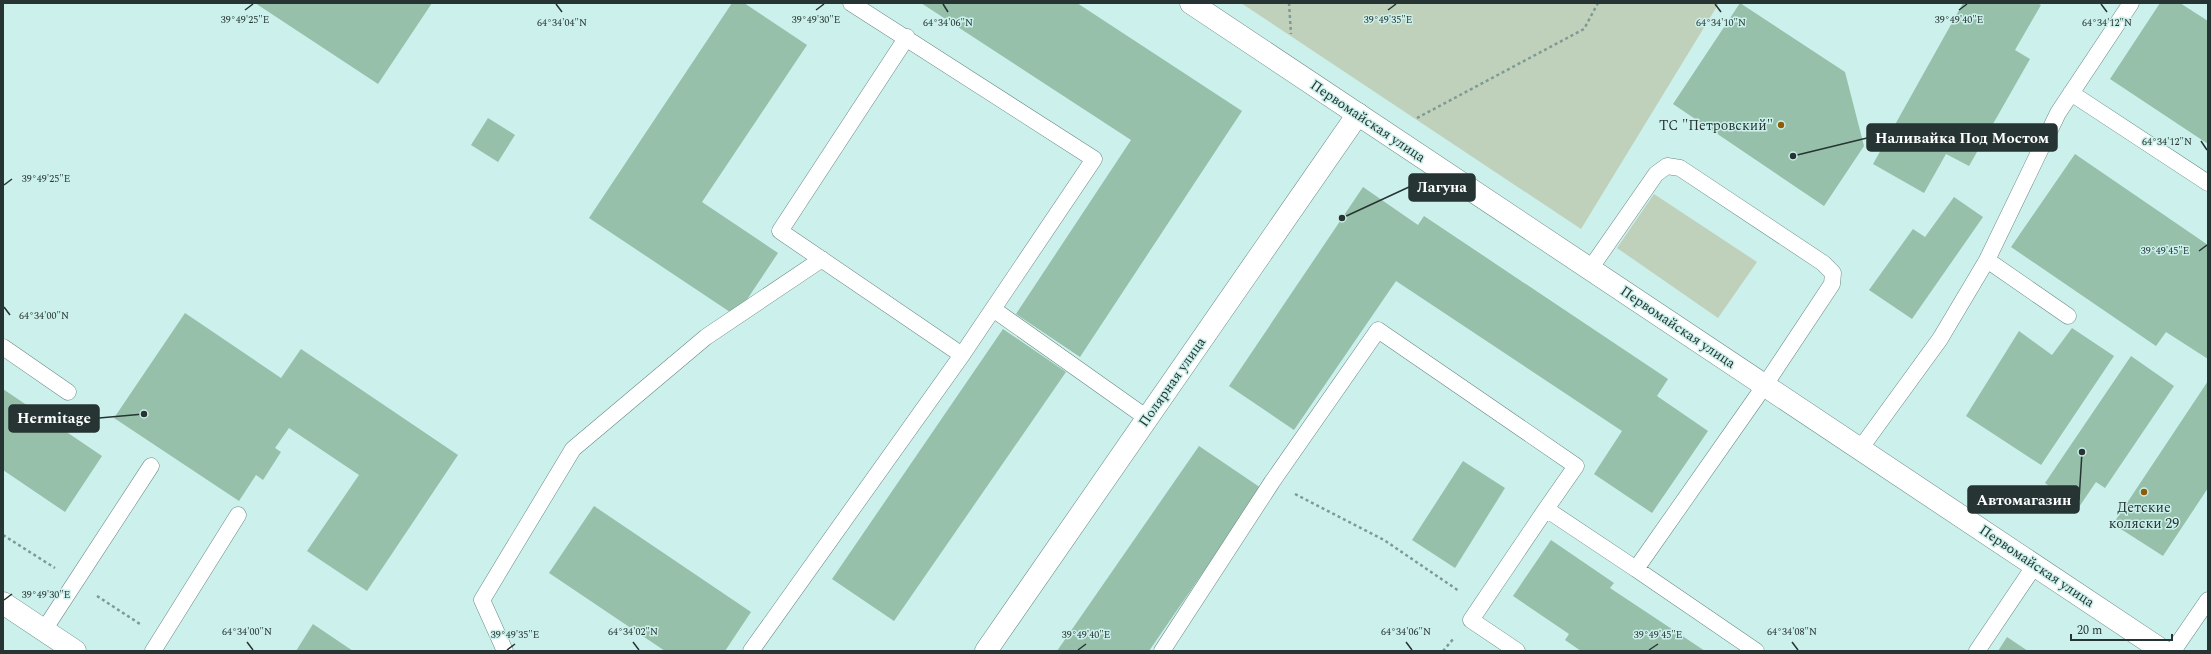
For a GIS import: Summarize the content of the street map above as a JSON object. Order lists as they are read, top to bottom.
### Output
{
  "streets": {
    "street": ["Первомайская улица", "Полярная улица"]
  },
  "crossings": [
    ["Первомайская улица", "Полярная улица"]
  ],
  "places": [
    "ТС \"Петровский\"",
    "Наливайка Под Мостом",
    "Лагуна",
    "Hermitage",
    "Автомагазин",
    "Детские коляски 29"
  ],
  "scale_bar": "20 m",
  "coordinates": [
    "39°49'25\"E",
    "39°49'30\"E",
    "39°49'35\"E",
    "39°49'40\"E",
    "64°34'04\"N",
    "64°34'06\"N",
    "64°34'12\"N",
    "64°34'10\"N",
    "39°49'45\"E",
    "64°34'00\"N",
    "64°34'02\"N",
    "64°34'08\"N"
  ]
}
